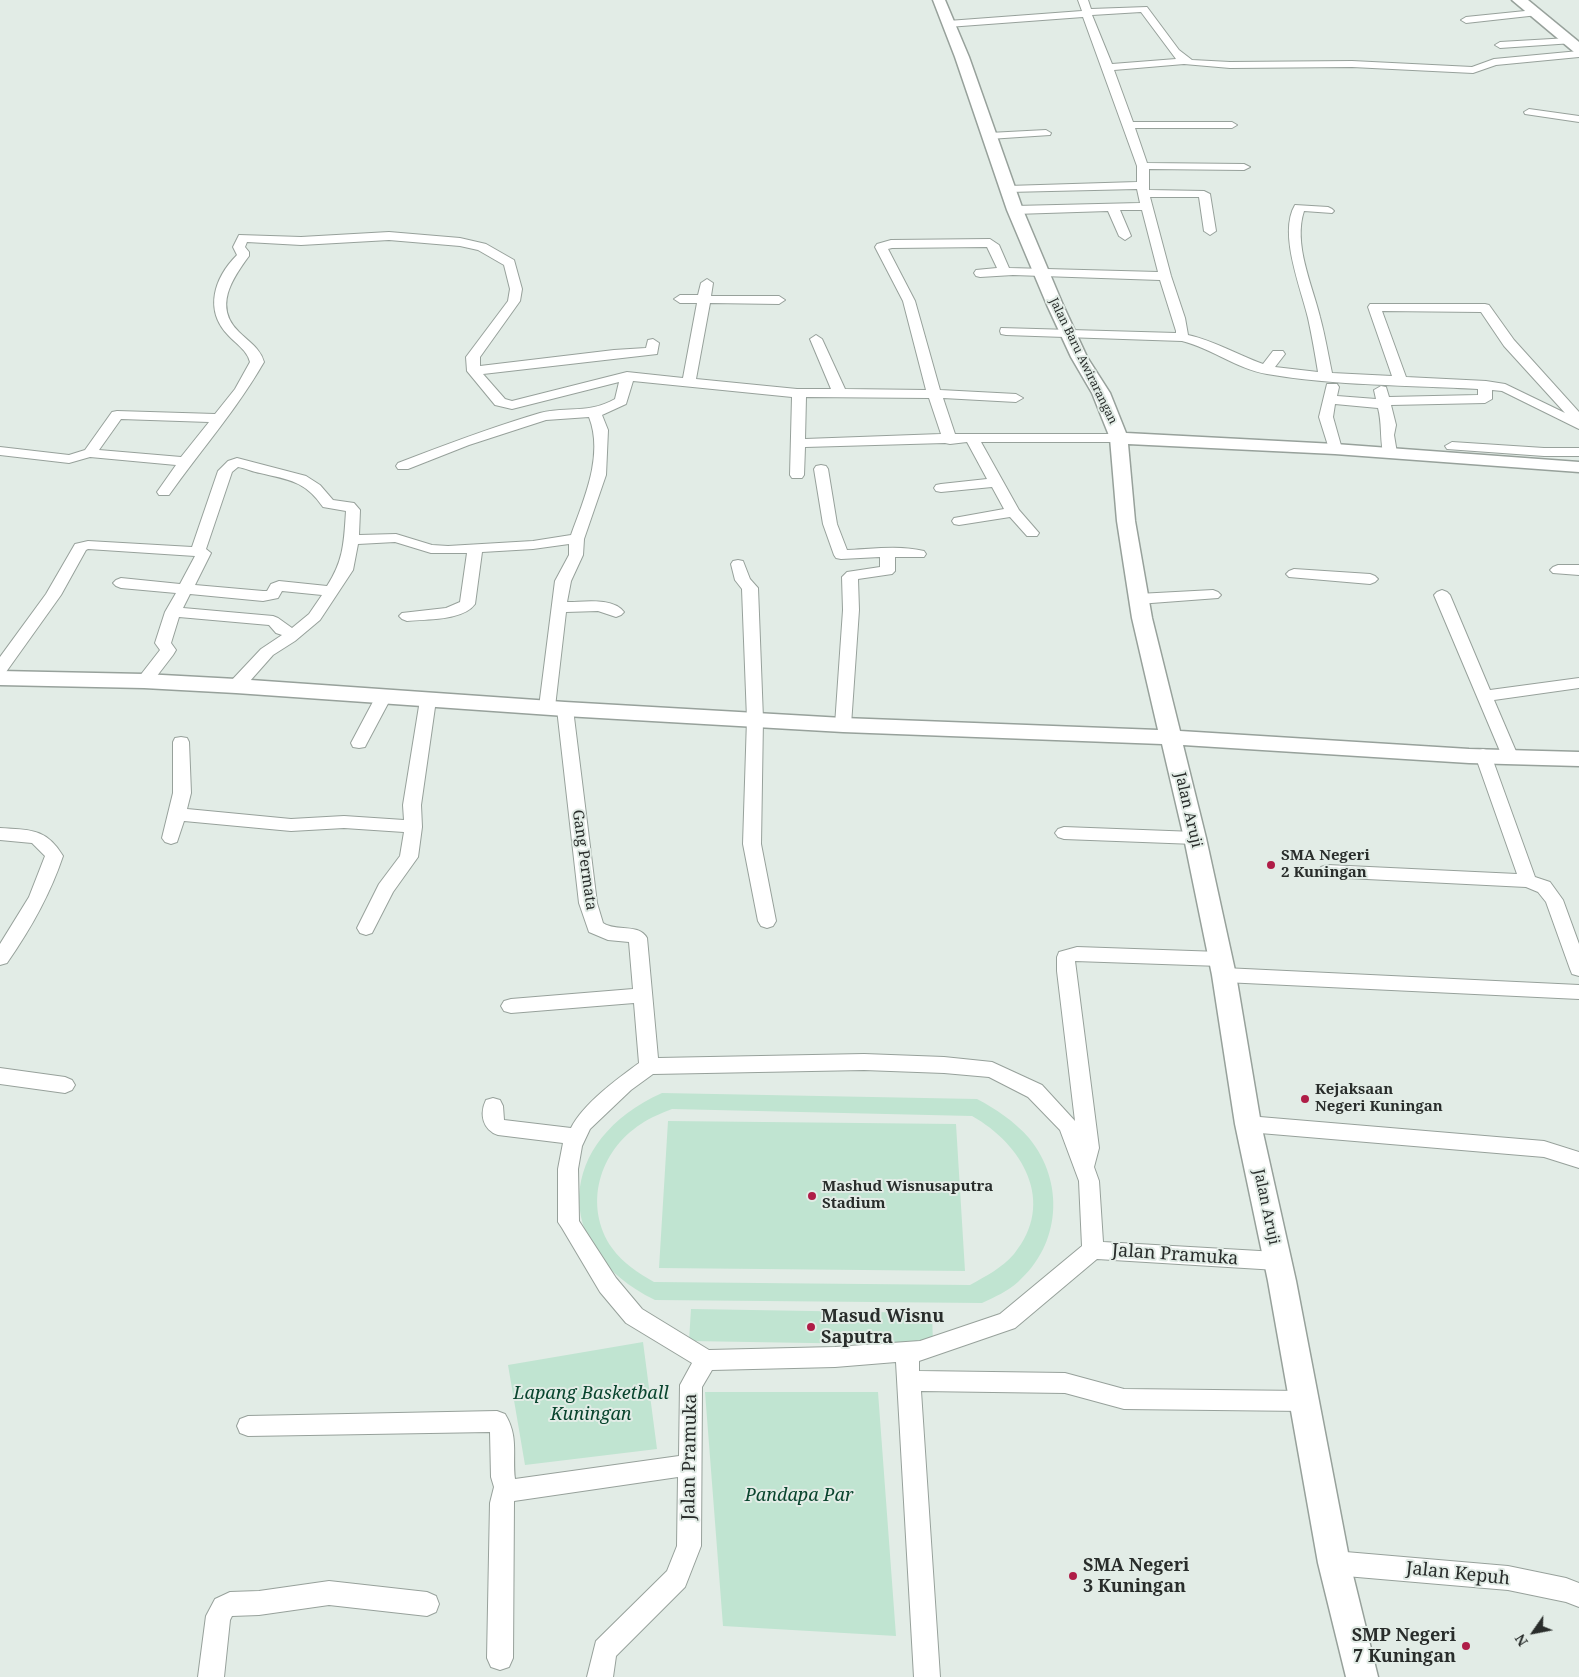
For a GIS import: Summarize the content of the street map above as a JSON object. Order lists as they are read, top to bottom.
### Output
{
  "streets": {
    "street": [
      "Jalan Baru Awirarangan",
      "Jalan Aruji",
      "Gang Permata",
      "Jalan Pramuka",
      "Jalan Kepuh"
    ]
  },
  "crossings": [
    ["Jalan Baru Awirarangan", "Jalan Aruji"],
    ["Jalan Aruji", "Jalan Pramuka"],
    ["Jalan Aruji", "Jalan Kepuh"]
  ],
  "parks": ["Lapang Basketball Kuningan", "Pandapa Par"],
  "places": [
    "SMA Negeri 2 Kuningan",
    "Kejaksaan Negeri Kuningan",
    "Mashud Wisnusaputra Stadium",
    "Masud Wisnu Saputra",
    "SMA Negeri 3 Kuningan",
    "SMP Negeri 7 Kuningan"
  ],
  "north": "bottom left"
}
